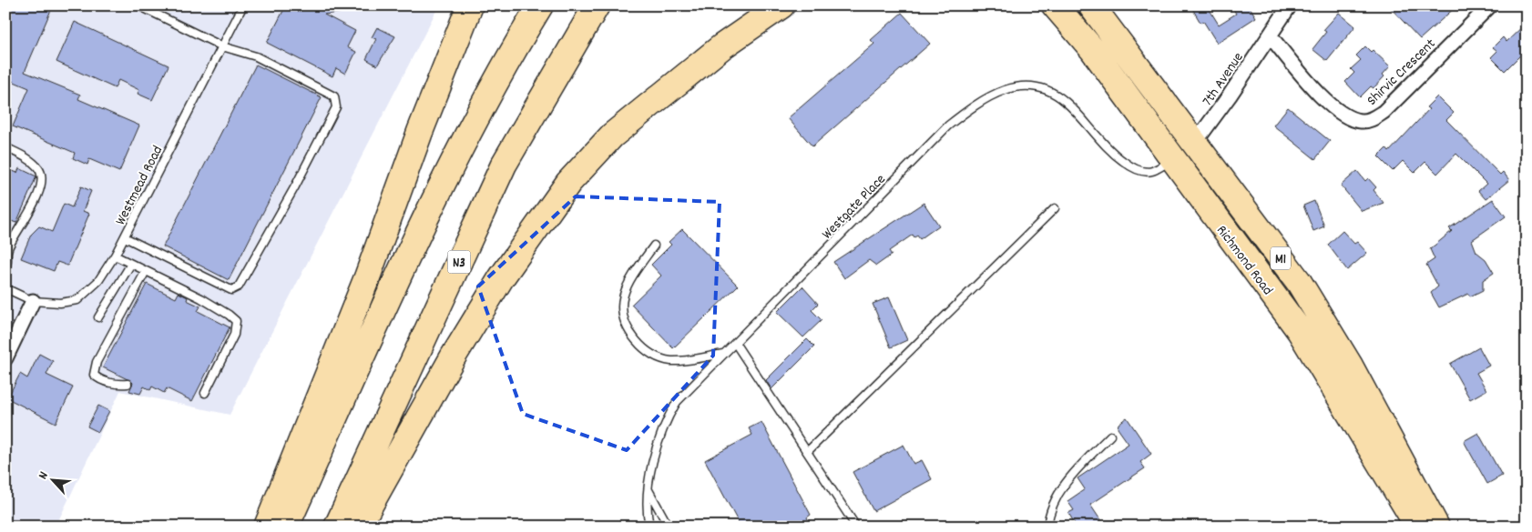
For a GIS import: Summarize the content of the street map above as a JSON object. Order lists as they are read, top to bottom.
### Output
{
  "streets": {
    "highway": ["M1", "Richmond Road", "N3"],
    "street": ["Shirvic Crescent", "7th Avenue"],
    "lane": ["Westmead Road", "Westgate Place"]
  },
  "crossings": [
    ["Shirvic Crescent", "7th Avenue"],
    ["7th Avenue", "Westgate Place"],
    ["7th Avenue", "Richmond Road"],
    ["Westgate Place", "Richmond Road"]
  ],
  "north": "top left"
}
